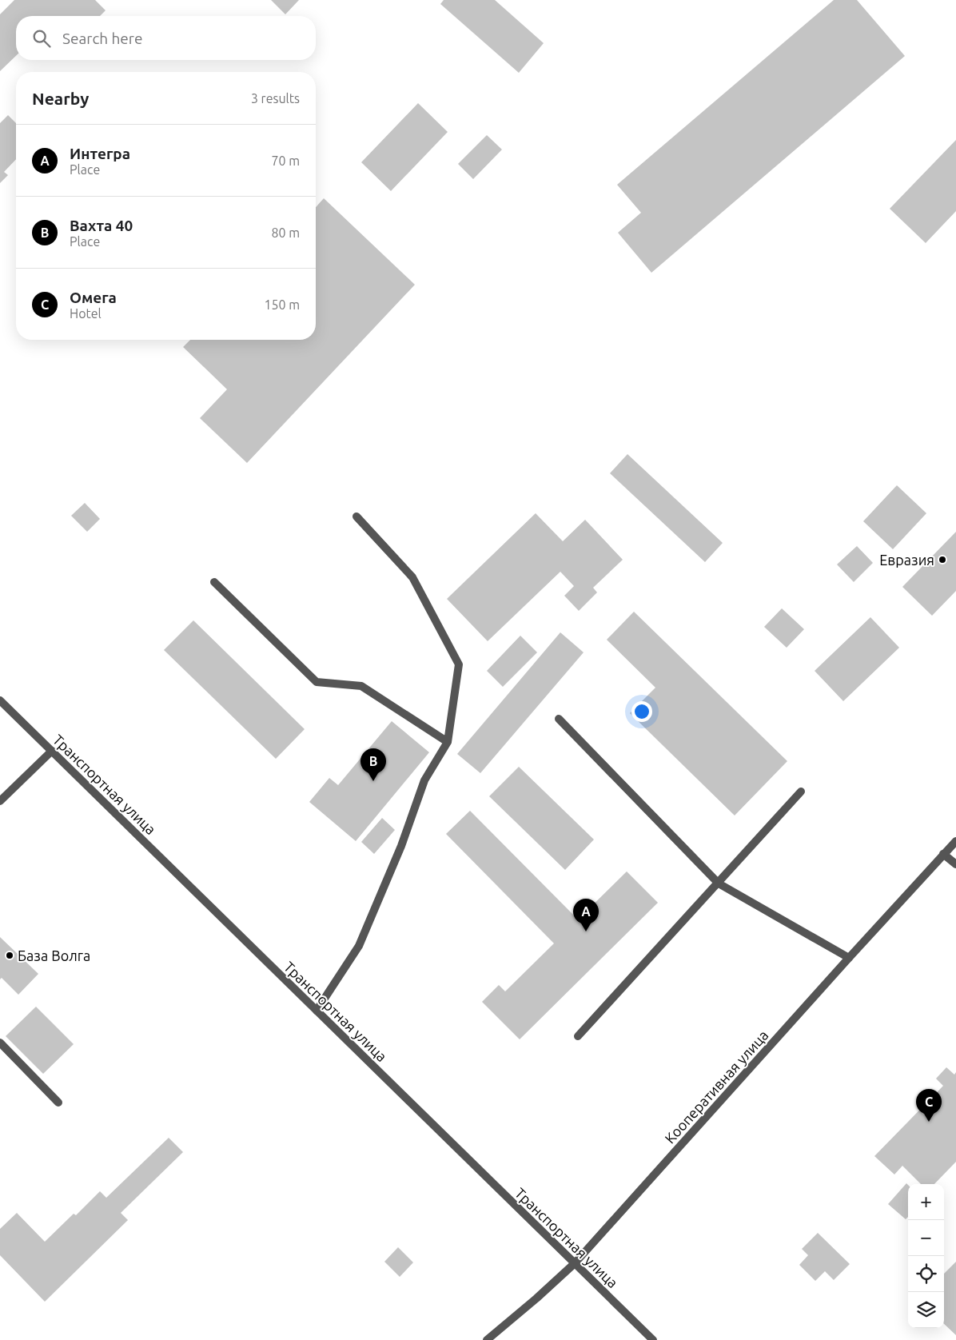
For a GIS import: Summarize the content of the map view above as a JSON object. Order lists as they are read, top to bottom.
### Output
{
  "streets": {
    "street": ["Транспортная улица", "Кооперативная улица"]
  },
  "crossings": [
    ["Транспортная улица", "Кооперативная улица"]
  ],
  "places": ["Евразия", "База Волга"],
  "page": {
    "search": "Search here",
    "heading": ["Nearby", "3 results"],
    "list": [
      {
        "mark": "A",
        "name": "Интегра",
        "note": "Place",
        "value": "70 m"
      },
      {
        "mark": "B",
        "name": "Вахта 40",
        "note": "Place",
        "value": "80 m"
      },
      {
        "mark": "C",
        "name": "Омега",
        "note": "Hotel",
        "value": "150 m"
      }
    ],
    "pins": ["B", "A", "C"],
    "map_buttons": ["+", "−"]
  }
}
